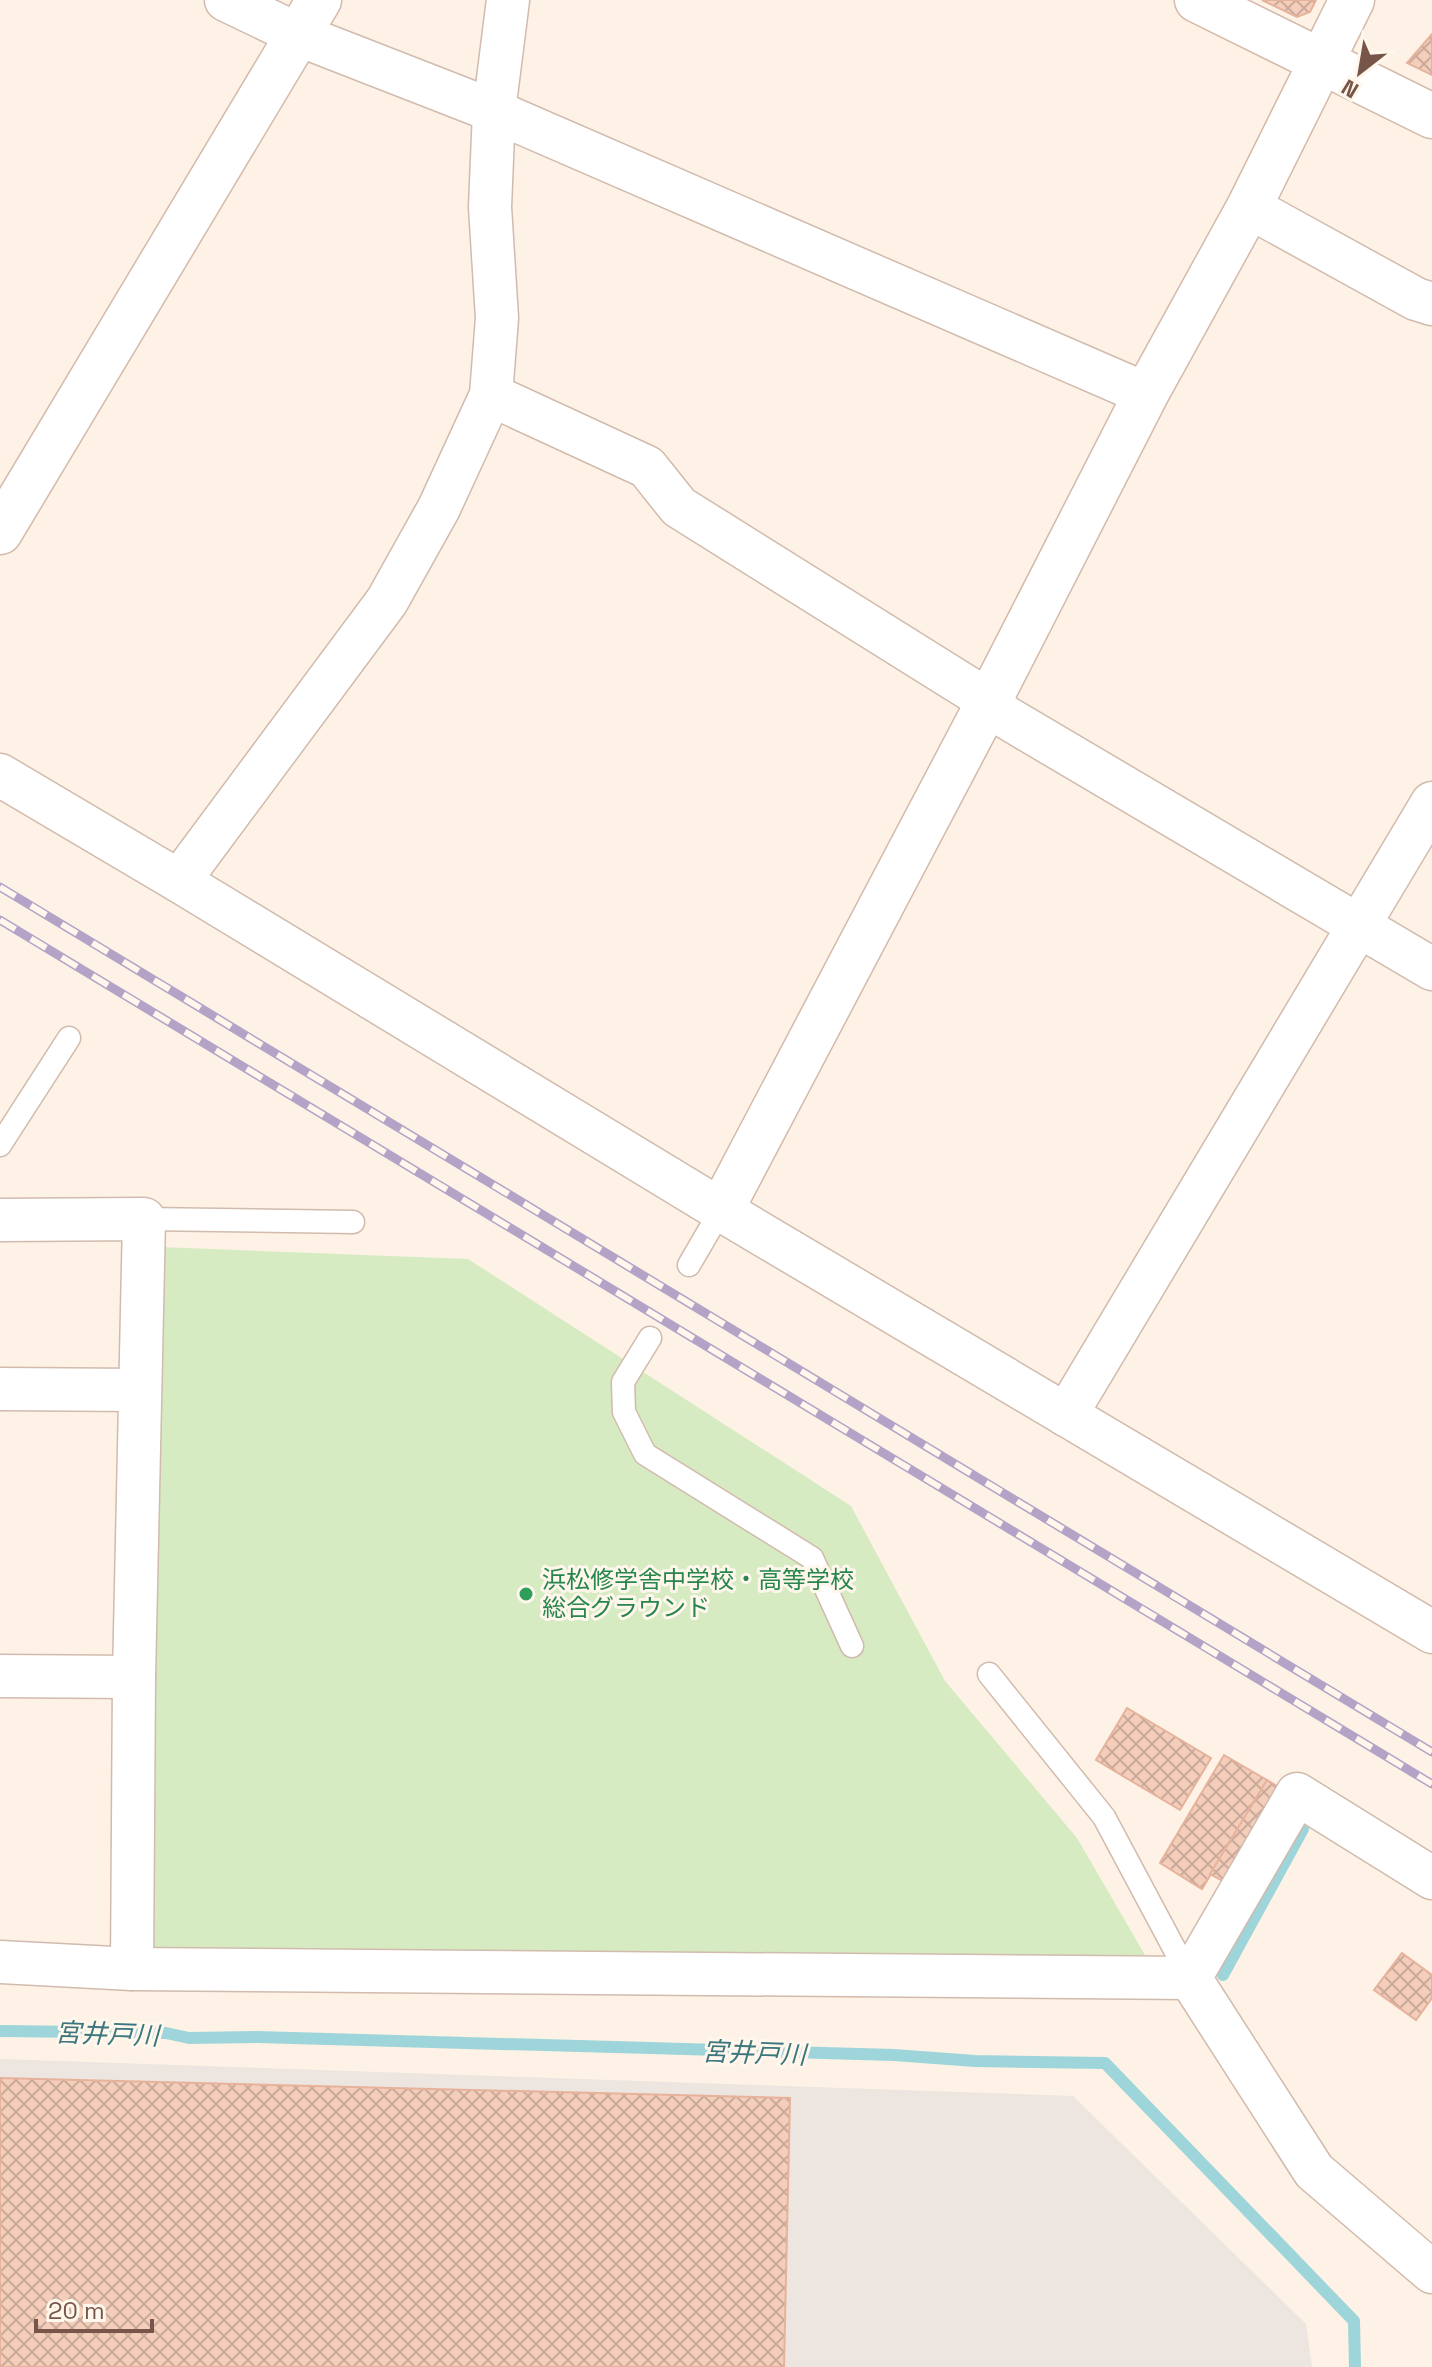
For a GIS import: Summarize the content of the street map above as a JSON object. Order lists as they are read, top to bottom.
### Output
{
  "water": ["宮井戸川"],
  "places": ["浜松修学舎中学校・高等学校 総合グラウンド"],
  "scale_bar": "20 m",
  "north": "bottom left"
}
